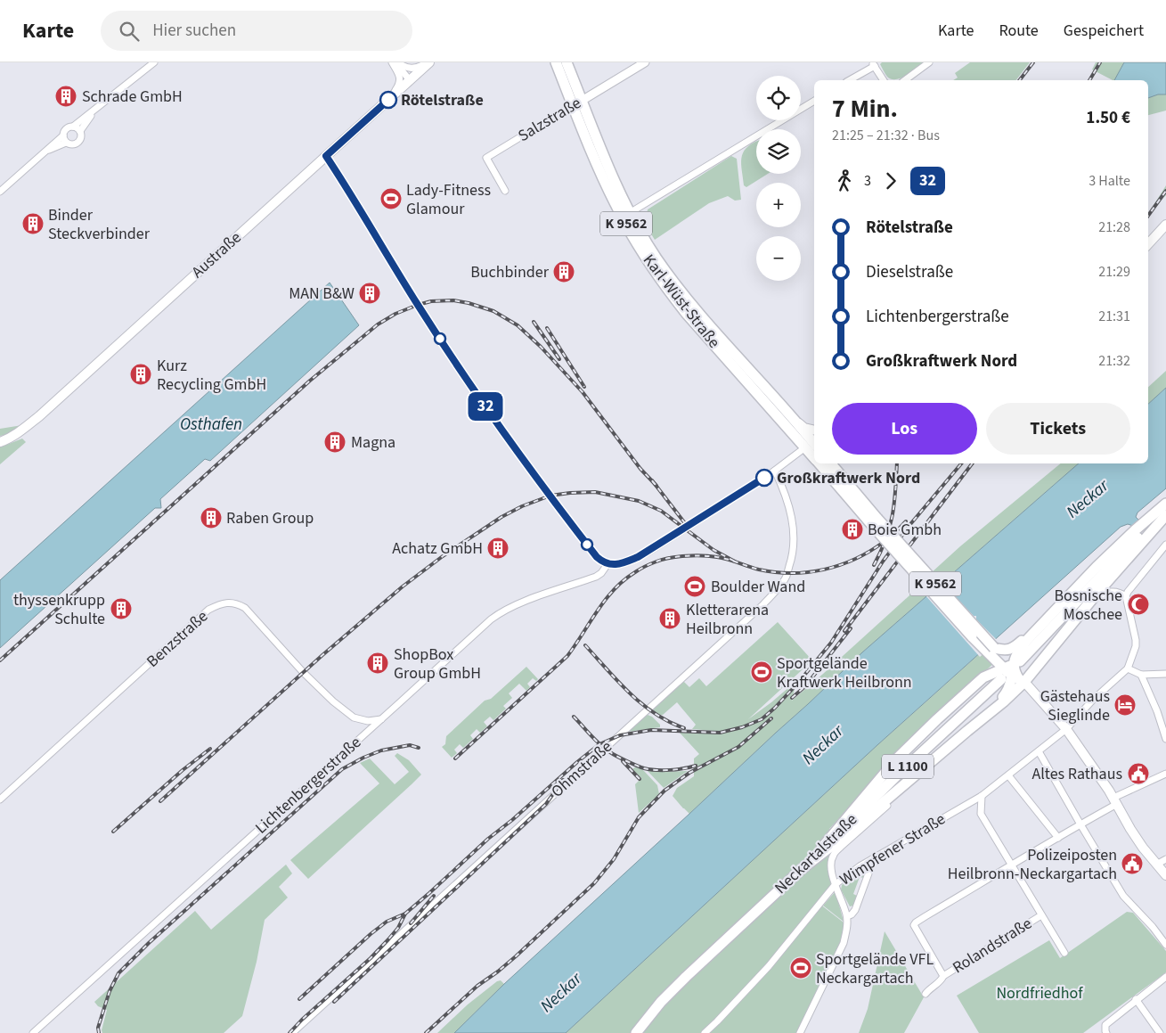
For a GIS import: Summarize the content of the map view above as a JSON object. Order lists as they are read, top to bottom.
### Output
{
  "streets": {
    "main road": [
      "K 9562",
      "Austraße",
      "Karl-Wüst-Straße",
      "L 1100",
      "Neckartalstraße"
    ],
    "street": [
      "Salzstraße",
      "Benzstraße",
      "Ohmstraße",
      "Lichtenbergerstraße",
      "Wimpfener Straße",
      "Rolandstraße"
    ]
  },
  "crossings": [
    ["Salzstraße", "Karl-Wüst-Straße"],
    ["K 9562", "Wimpfener Straße"],
    ["Benzstraße", "Lichtenbergerstraße"]
  ],
  "water": ["Osthafen", "Neckar"],
  "parks": ["Nordfriedhof"],
  "places": {
    "building": [
      "Schrade GmbH",
      "Binder Steckverbinder",
      "Buchbinder",
      "MAN B&W",
      "Kurz Recycling GmbH",
      "Magna",
      "Raben Group",
      "Boie Gmbh",
      "Achatz GmbH",
      "thyssenkrupp Schulte",
      "Kletterarena Heilbronn",
      "ShopBox Group GmbH"
    ],
    "other": ["Rötelstraße", "Großkraftwerk Nord"],
    "sports": [
      "Lady-Fitness Glamour",
      "Boulder Wand",
      "Sportgelände Kraftwerk Heilbronn",
      "Sportgelände VFL Neckargartach"
    ],
    "mosque": ["Bosnische Moschee"],
    "hotel": ["Gästehaus Sieglinde"],
    "public building": ["Altes Rathaus", "Polizeiposten Heilbronn-Neckargartach"]
  },
  "lines": ["bus line 32"],
  "page": {
    "header": "Karte",
    "search": "Hier suchen",
    "nav": ["Karte", "Route", "Gespeichert"],
    "on_map": "32",
    "map_buttons": ["+", "−"],
    "heading": ["7 Min.", "21:25 – 21:32 · Bus", "1.50 €"],
    "legs": ["3", "32", "3 Halte"],
    "list": [
      {
        "name": "Rötelstraße",
        "value": "21:28"
      },
      {
        "name": "Dieselstraße",
        "value": "21:29"
      },
      {
        "name": "Lichtenbergerstraße",
        "value": "21:31"
      },
      {
        "name": "Großkraftwerk Nord",
        "value": "21:32"
      }
    ],
    "buttons": ["Los", "Tickets"]
  }
}
